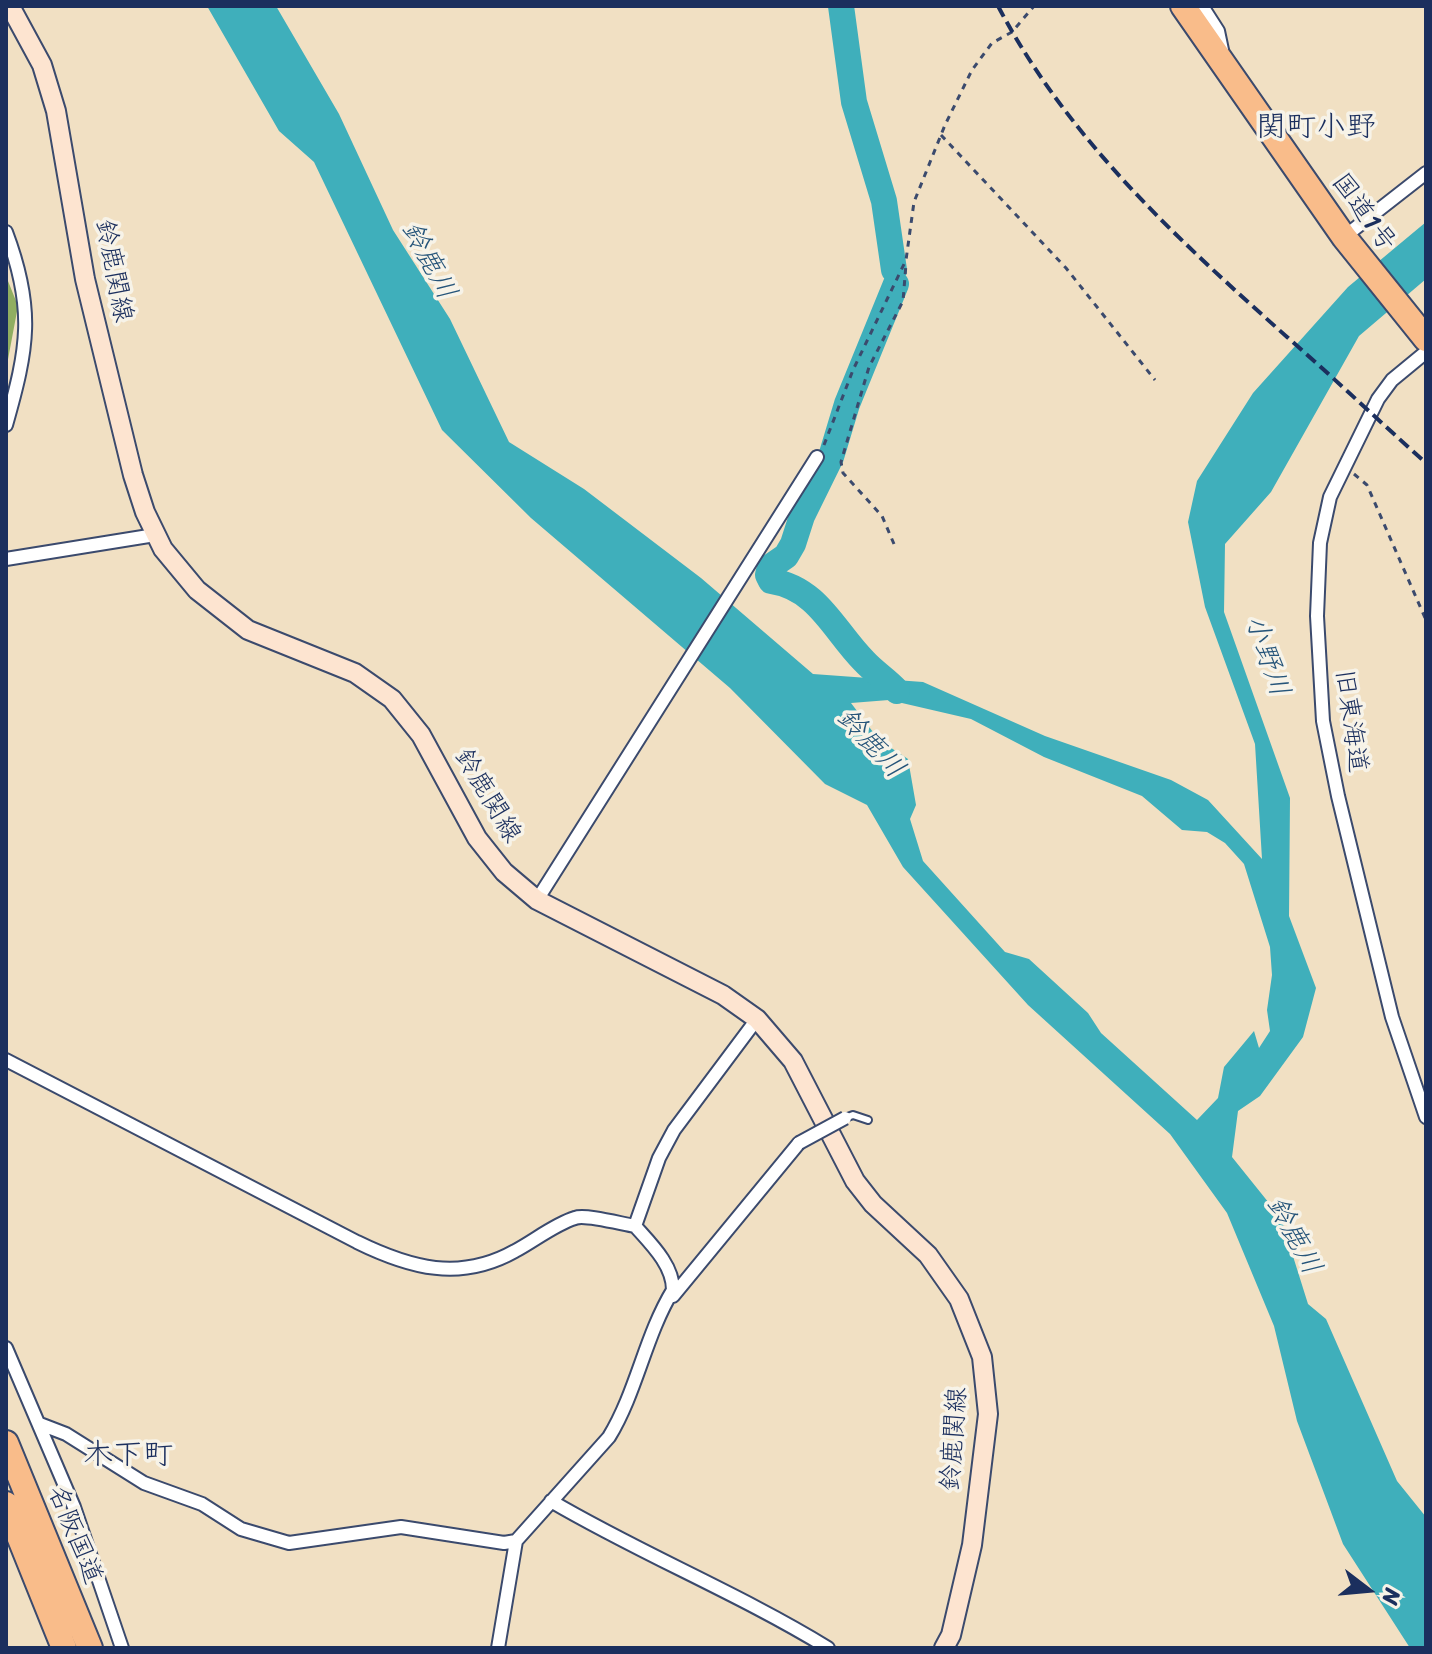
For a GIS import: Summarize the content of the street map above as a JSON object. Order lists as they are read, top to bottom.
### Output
{
  "streets": {
    "highway": ["国道1号", "名阪国道"],
    "main road": ["鈴鹿関線"],
    "street": ["旧東海道"]
  },
  "crossings": [
    ["国道1号", "旧東海道"]
  ],
  "districts": ["関町小野", "木下町"],
  "water": ["鈴鹿川", "小野川"],
  "north": "right"
}
